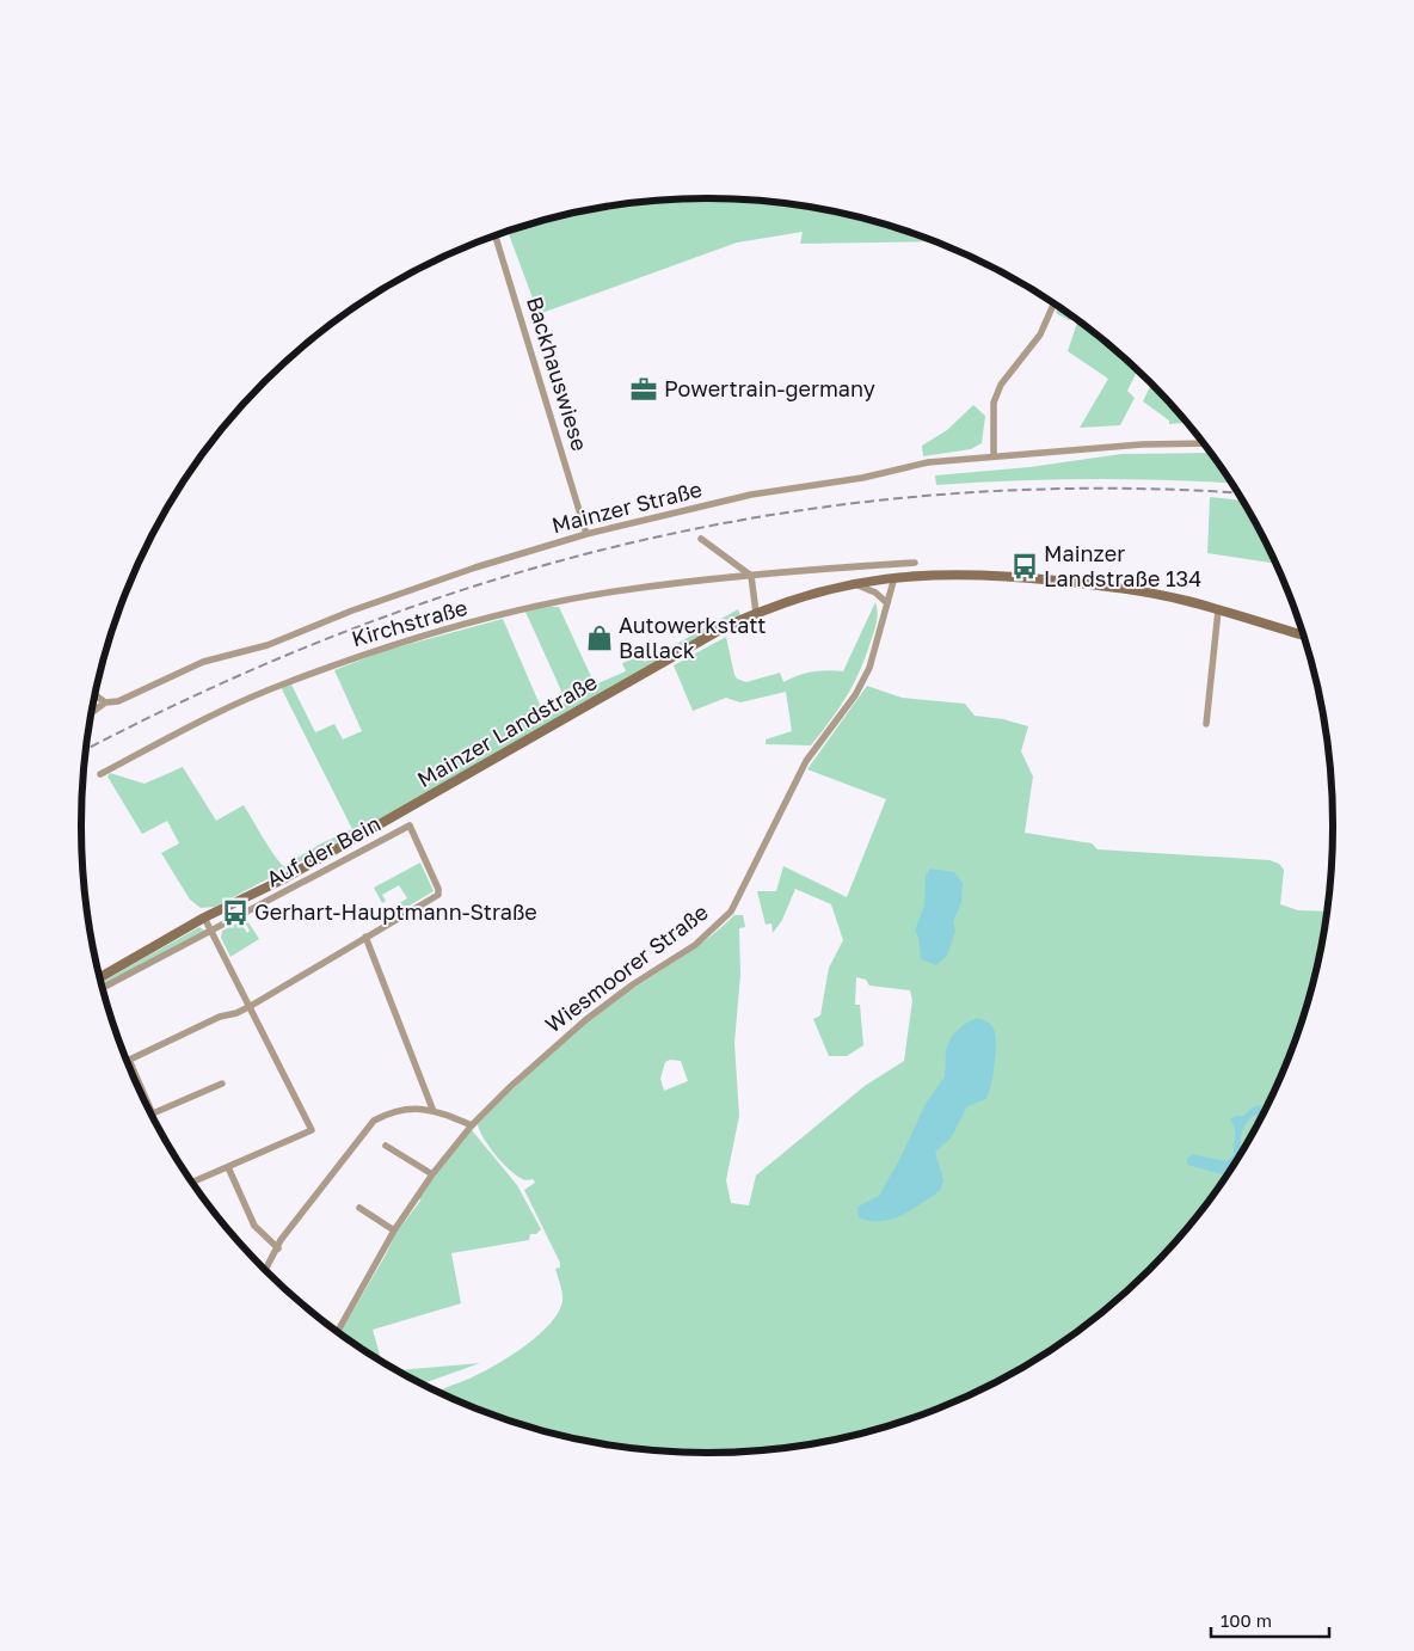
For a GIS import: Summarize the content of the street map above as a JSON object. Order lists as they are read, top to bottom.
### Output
{
  "streets": {
    "main road": ["Mainzer Landstraße"],
    "street": [
      "Backhauswiese",
      "Mainzer Straße",
      "Kirchstraße",
      "Auf der Bein",
      "Wiesmoorer Straße"
    ]
  },
  "crossings": [
    ["Backhauswiese", "Mainzer Straße"],
    ["Mainzer Landstraße", "Wiesmoorer Straße"]
  ],
  "places": {
    "office": ["Powertrain-germany"],
    "bus stop": ["Mainzer Landstraße 134", "Gerhart-Hauptmann-Straße"],
    "shop": ["Autowerkstatt Ballack"]
  },
  "scale_bar": "100 m"
}
